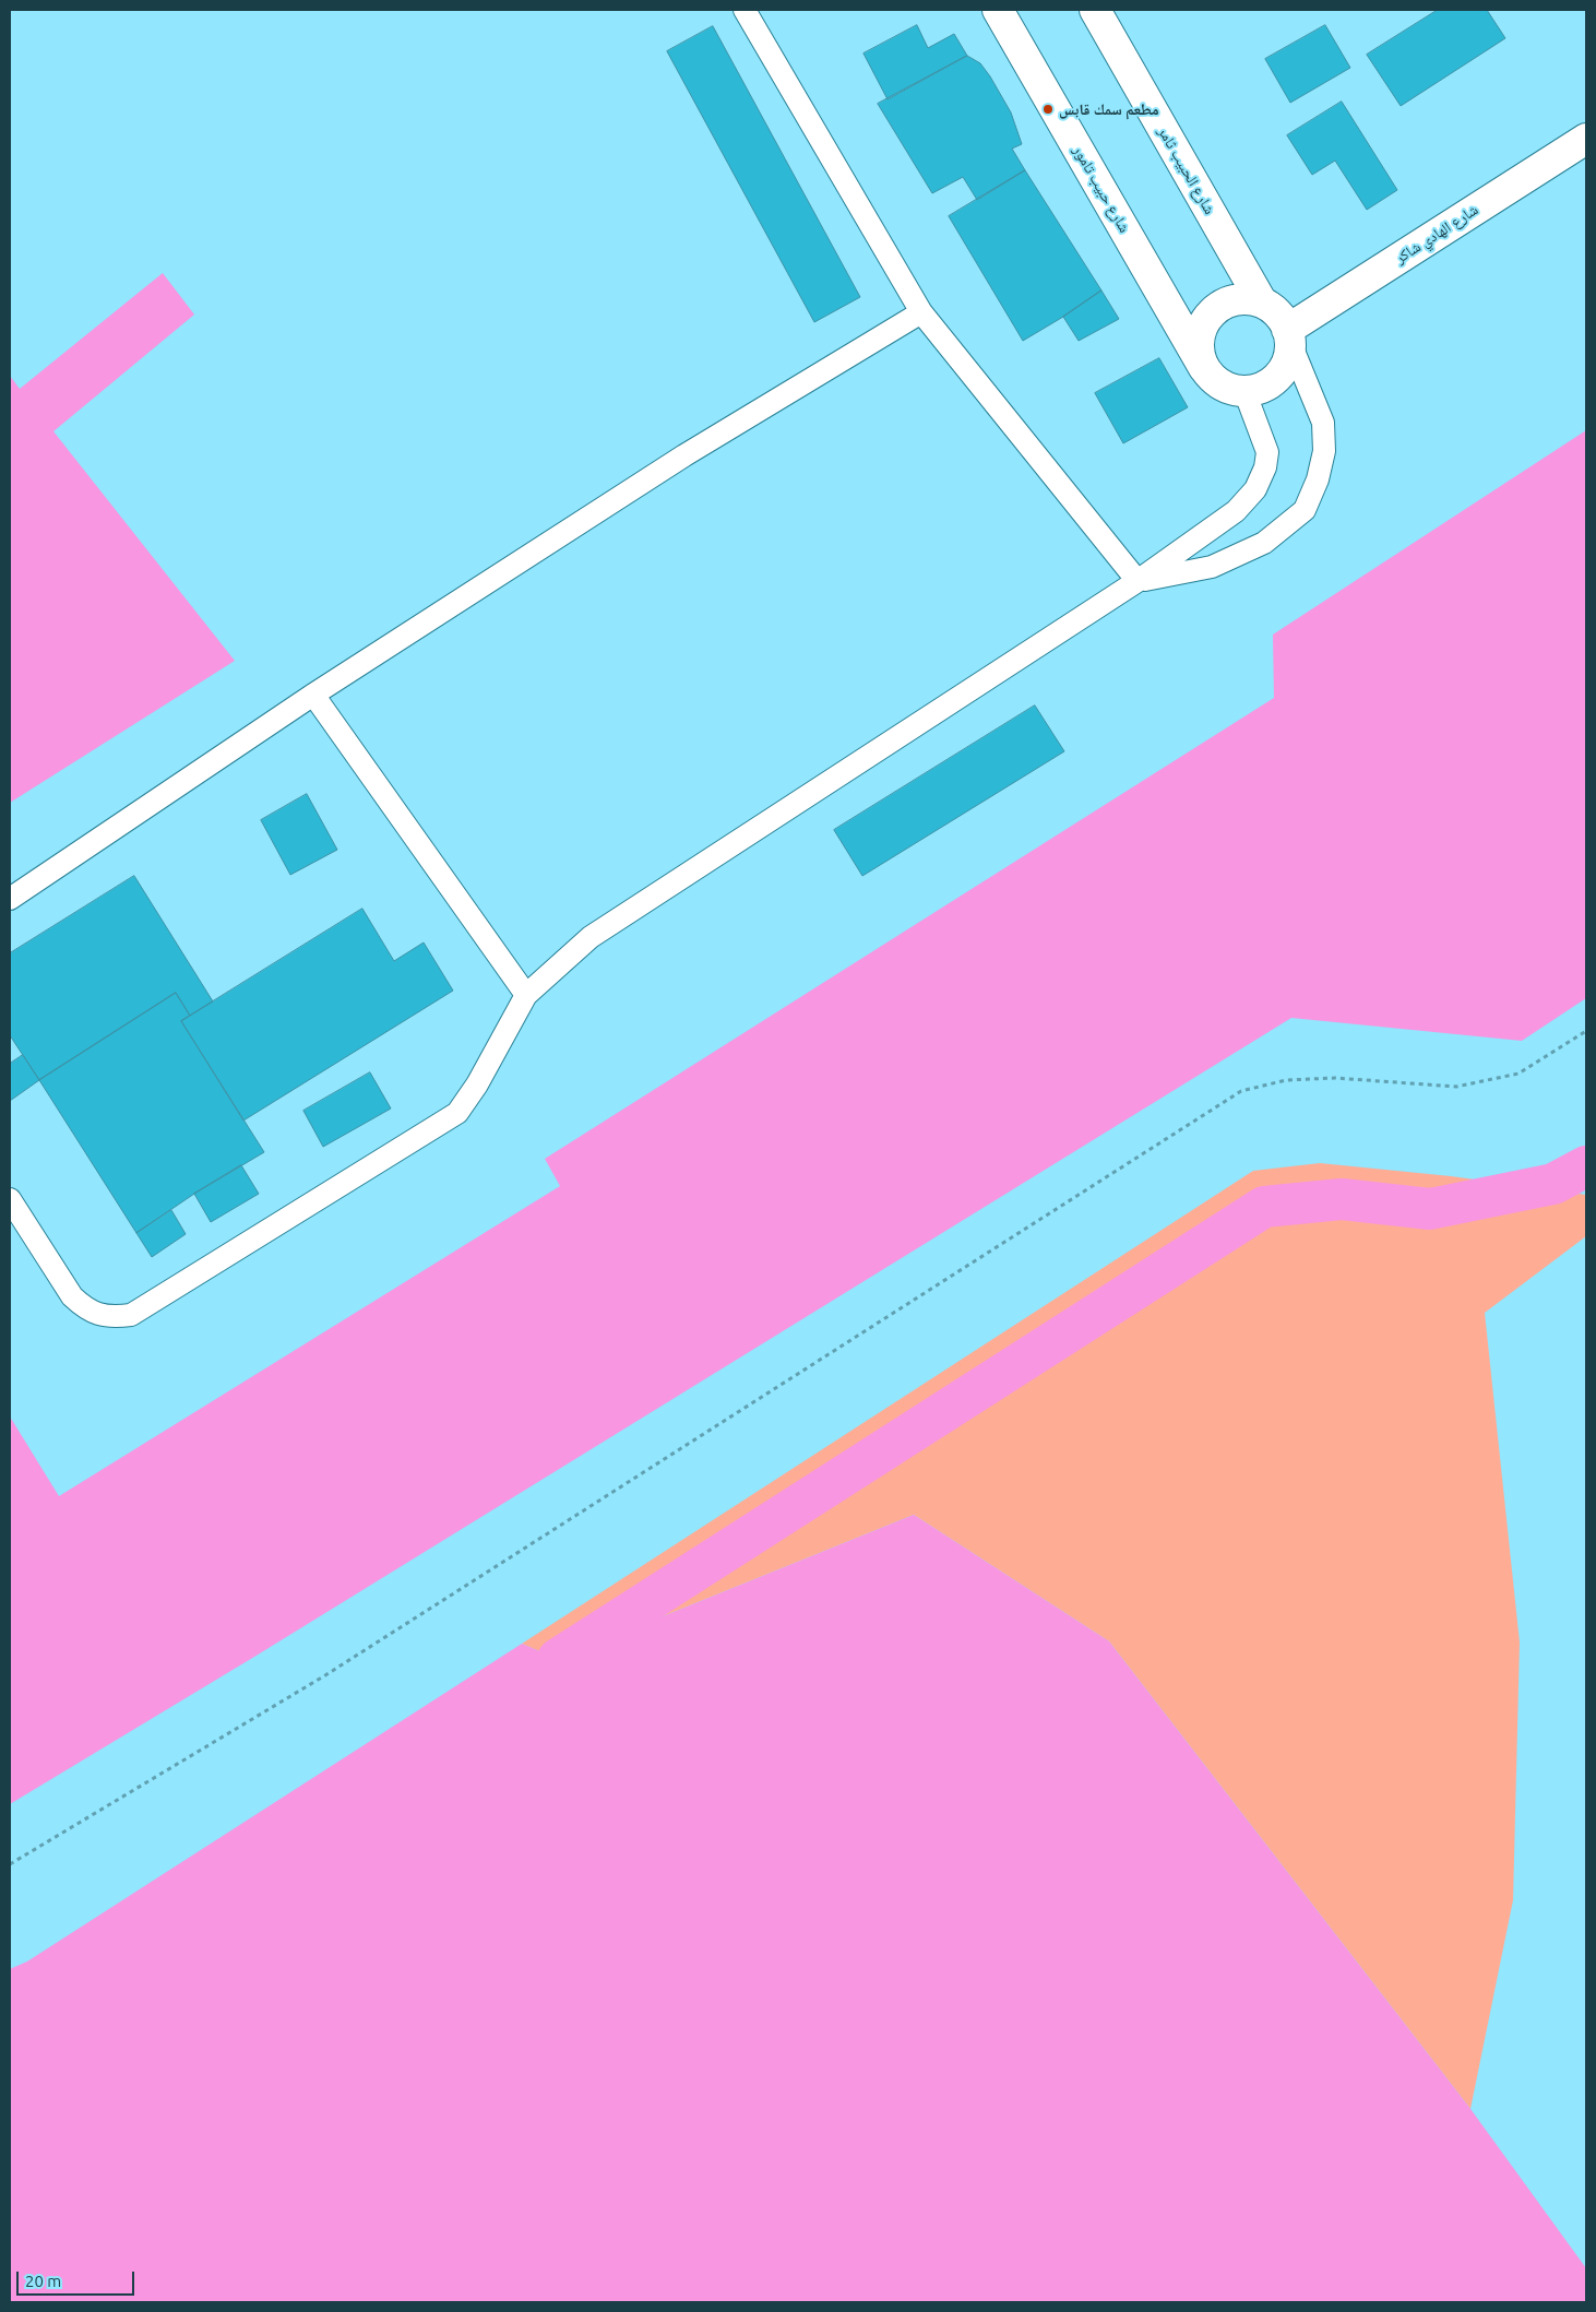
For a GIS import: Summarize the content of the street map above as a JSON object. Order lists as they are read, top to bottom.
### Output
{
  "streets": {
    "street": ["شارع الحبيب ثامر", "شارع حبيب تامور", "شارع الهادي شاكر"]
  },
  "crossings": [
    ["شارع الحبيب ثامر", "شارع حبيب تامور"],
    ["شارع الحبيب ثامر", "شارع الهادي شاكر"],
    ["شارع حبيب تامور", "شارع الهادي شاكر"]
  ],
  "places": ["مطعم سمك قابس"],
  "scale_bar": "20 m"
}
